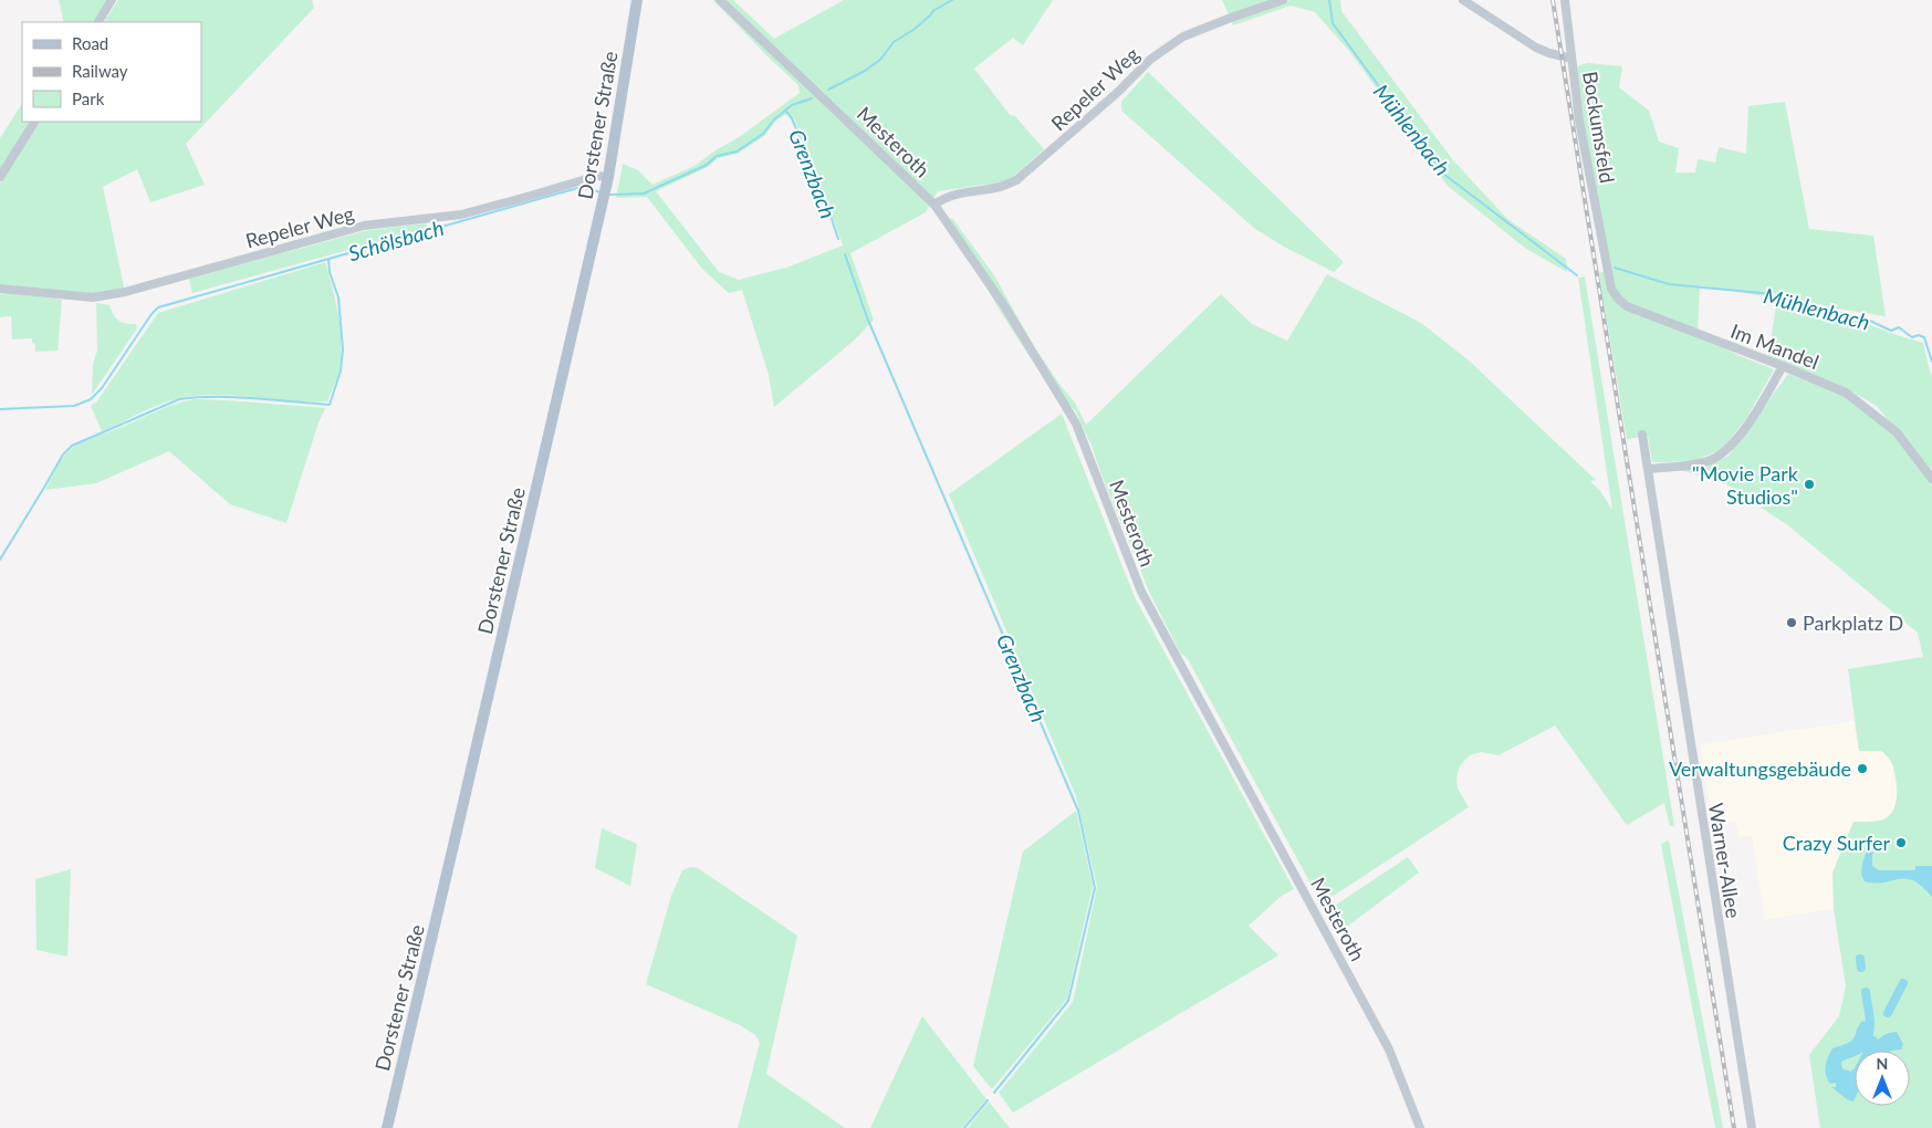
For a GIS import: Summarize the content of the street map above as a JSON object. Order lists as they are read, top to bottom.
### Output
{
  "streets": {
    "main road": ["Dorstener Straße"],
    "street": [
      "Repeler Weg",
      "Bockumsfeld",
      "Mesteroth",
      "Im Mandel",
      "Warner-Allee"
    ]
  },
  "crossings": [
    ["Repeler Weg", "Dorstener Straße"],
    ["Repeler Weg", "Mesteroth"],
    ["Bockumsfeld", "Im Mandel"]
  ],
  "water": ["Mühlenbach", "Grenzbach", "Schölsbach"],
  "places": [
    "\"Movie Park Studios\"",
    "Parkplatz D",
    "Verwaltungsgebäude",
    "Crazy Surfer"
  ],
  "legend": ["Road", "Railway", "Park"],
  "north": "top"
}
